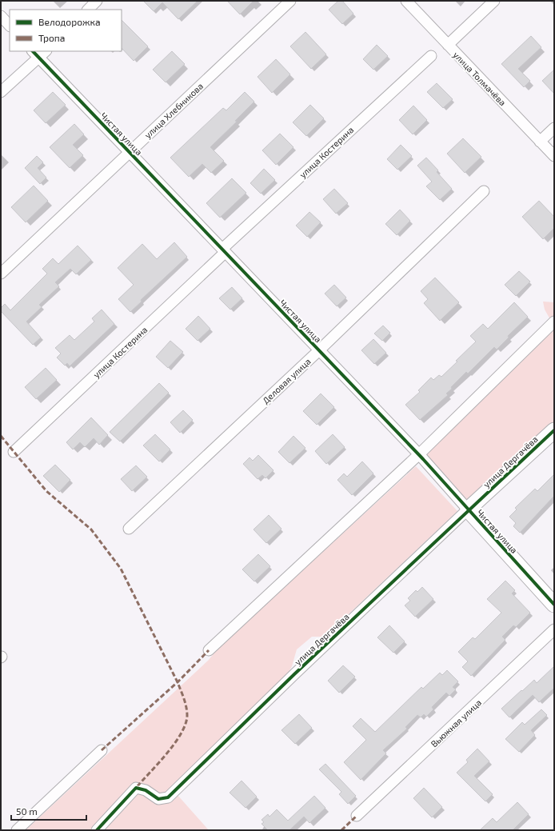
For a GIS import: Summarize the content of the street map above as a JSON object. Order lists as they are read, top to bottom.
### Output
{
  "streets": {
    "street": [
      "улица Толмачёва",
      "улица Хлебникова",
      "Чистая улица",
      "улица Костерина",
      "Деловая улица",
      "улица Дергачёва",
      "Вьюжная улица"
    ]
  },
  "crossings": [
    ["улица Хлебникова", "Чистая улица"],
    ["Чистая улица", "улица Костерина"],
    ["Чистая улица", "Деловая улица"],
    ["Чистая улица", "улица Дергачёва"]
  ],
  "legend": ["Велодорожка", "Тропа"],
  "scale_bar": "50 m"
}
